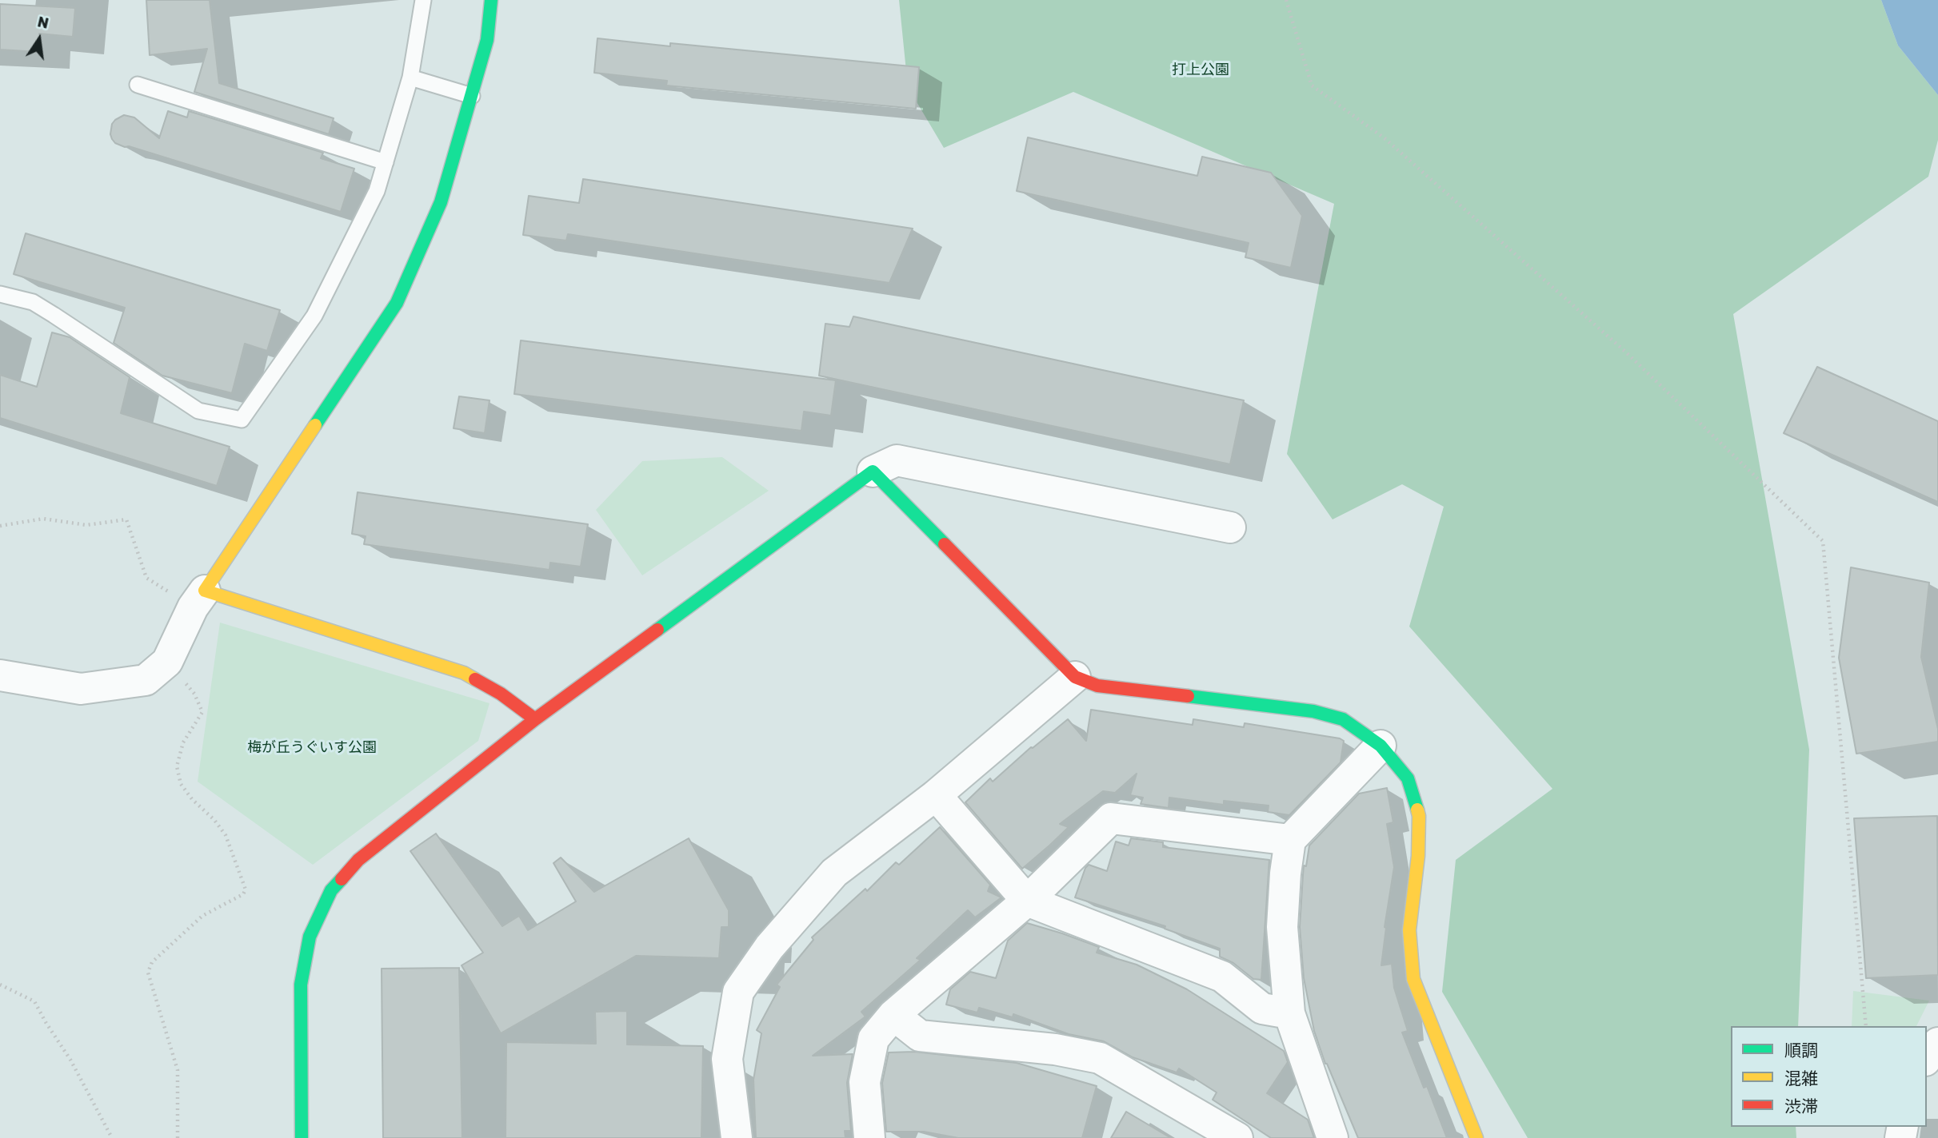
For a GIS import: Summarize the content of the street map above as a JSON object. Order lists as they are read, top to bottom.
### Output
{
  "parks": ["打上公園", "梅が丘うぐいす公園"],
  "legend": ["順調", "混雑", "渋滞"],
  "north": "top"
}
